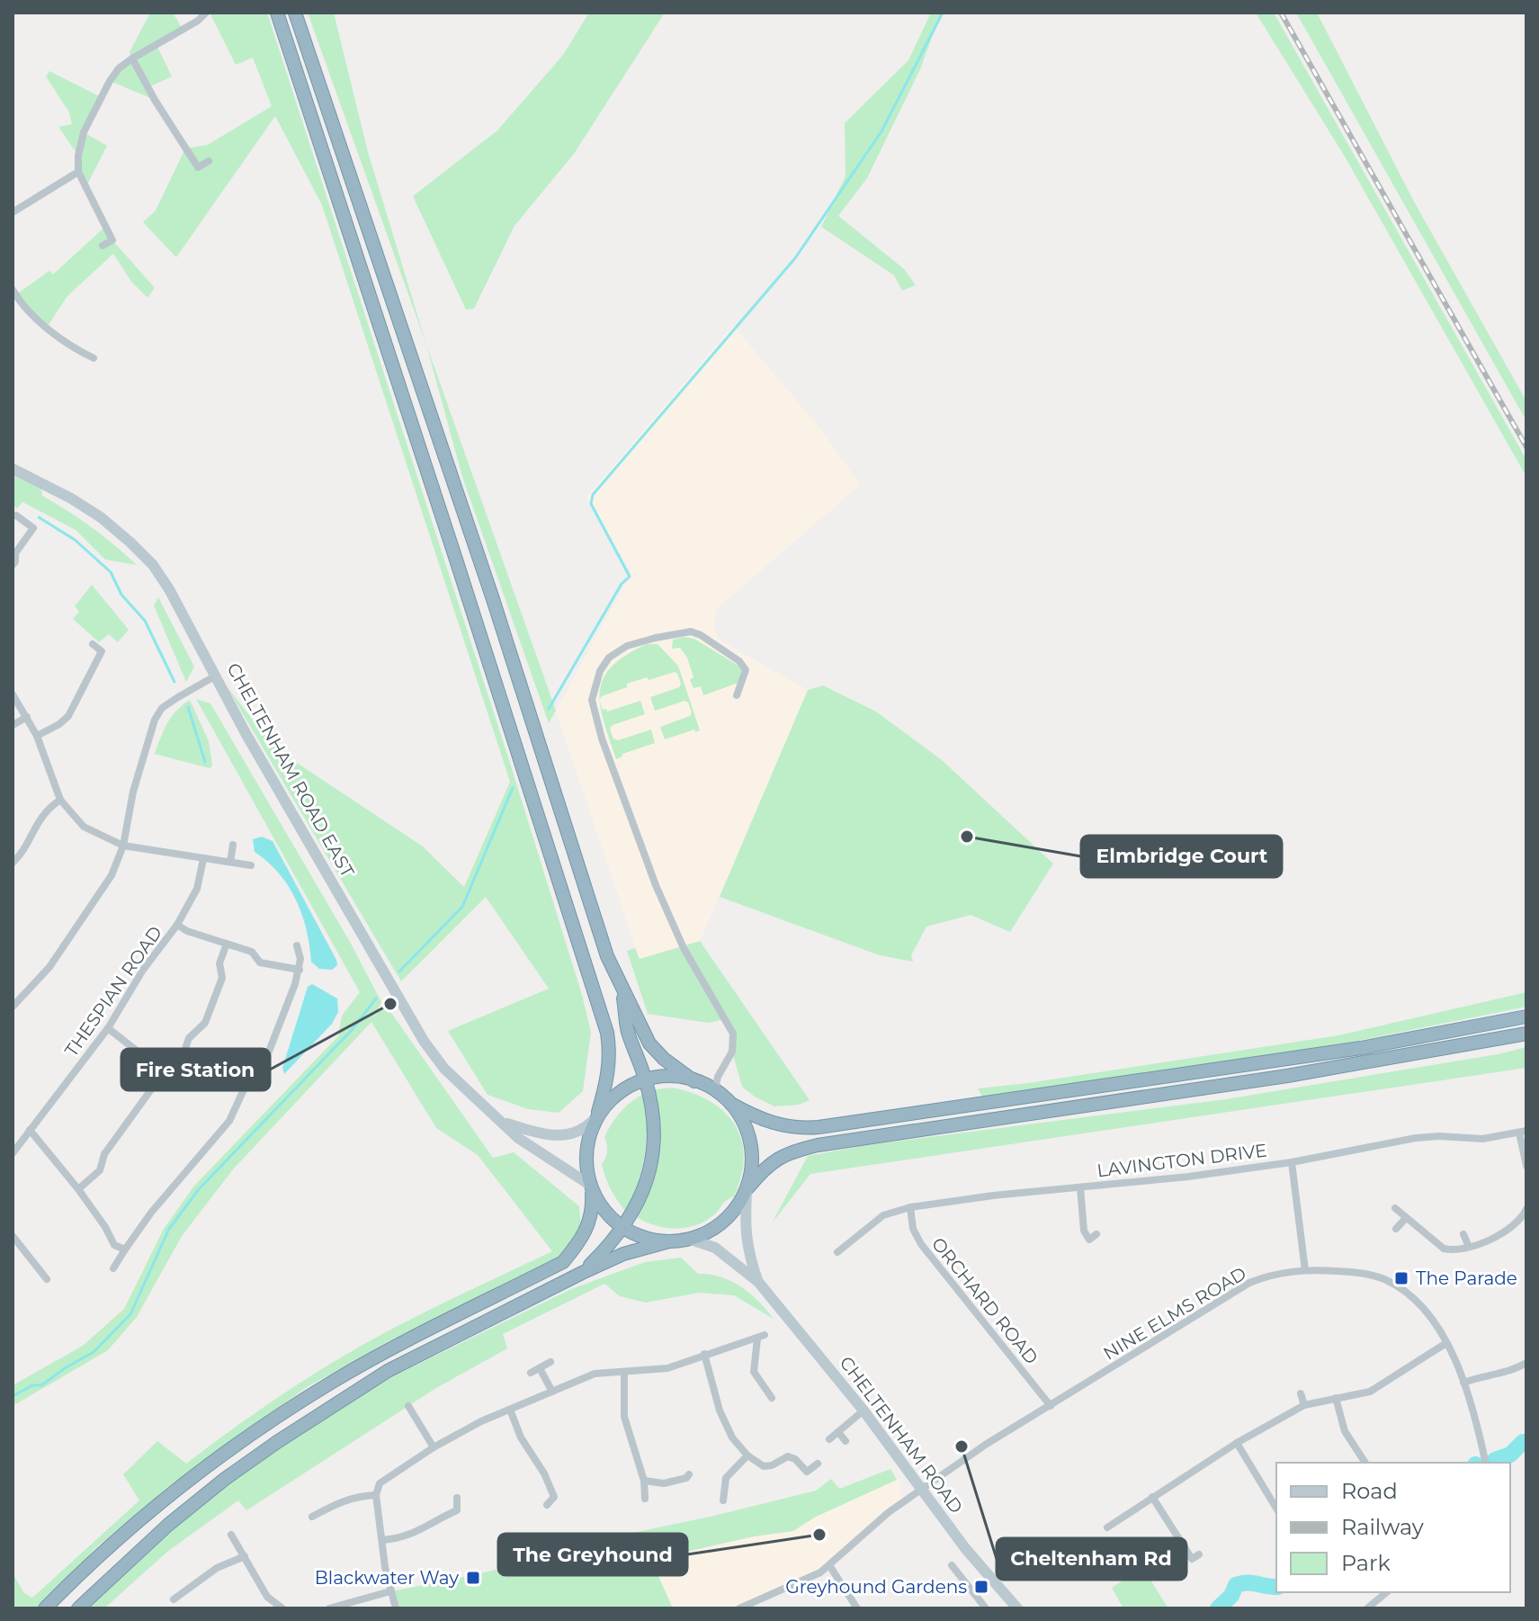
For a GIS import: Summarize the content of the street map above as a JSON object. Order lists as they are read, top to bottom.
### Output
{
  "streets": {
    "main road": ["CHELTENHAM ROAD EAST", "CHELTENHAM ROAD"],
    "street": [
      "THESPIAN ROAD",
      "LAVINGTON DRIVE",
      "ORCHARD ROAD",
      "NINE ELMS ROAD"
    ]
  },
  "crossings": [
    ["LAVINGTON DRIVE", "ORCHARD ROAD"],
    ["ORCHARD ROAD", "NINE ELMS ROAD"],
    ["NINE ELMS ROAD", "CHELTENHAM ROAD"]
  ],
  "places": {
    "other": [
      "Elmbridge Court",
      "Fire Station",
      "Cheltenham Rd",
      "The Greyhound"
    ],
    "transit": ["The Parade", "Blackwater Way", "Greyhound Gardens"]
  },
  "legend": ["Road", "Railway", "Park"]
}
